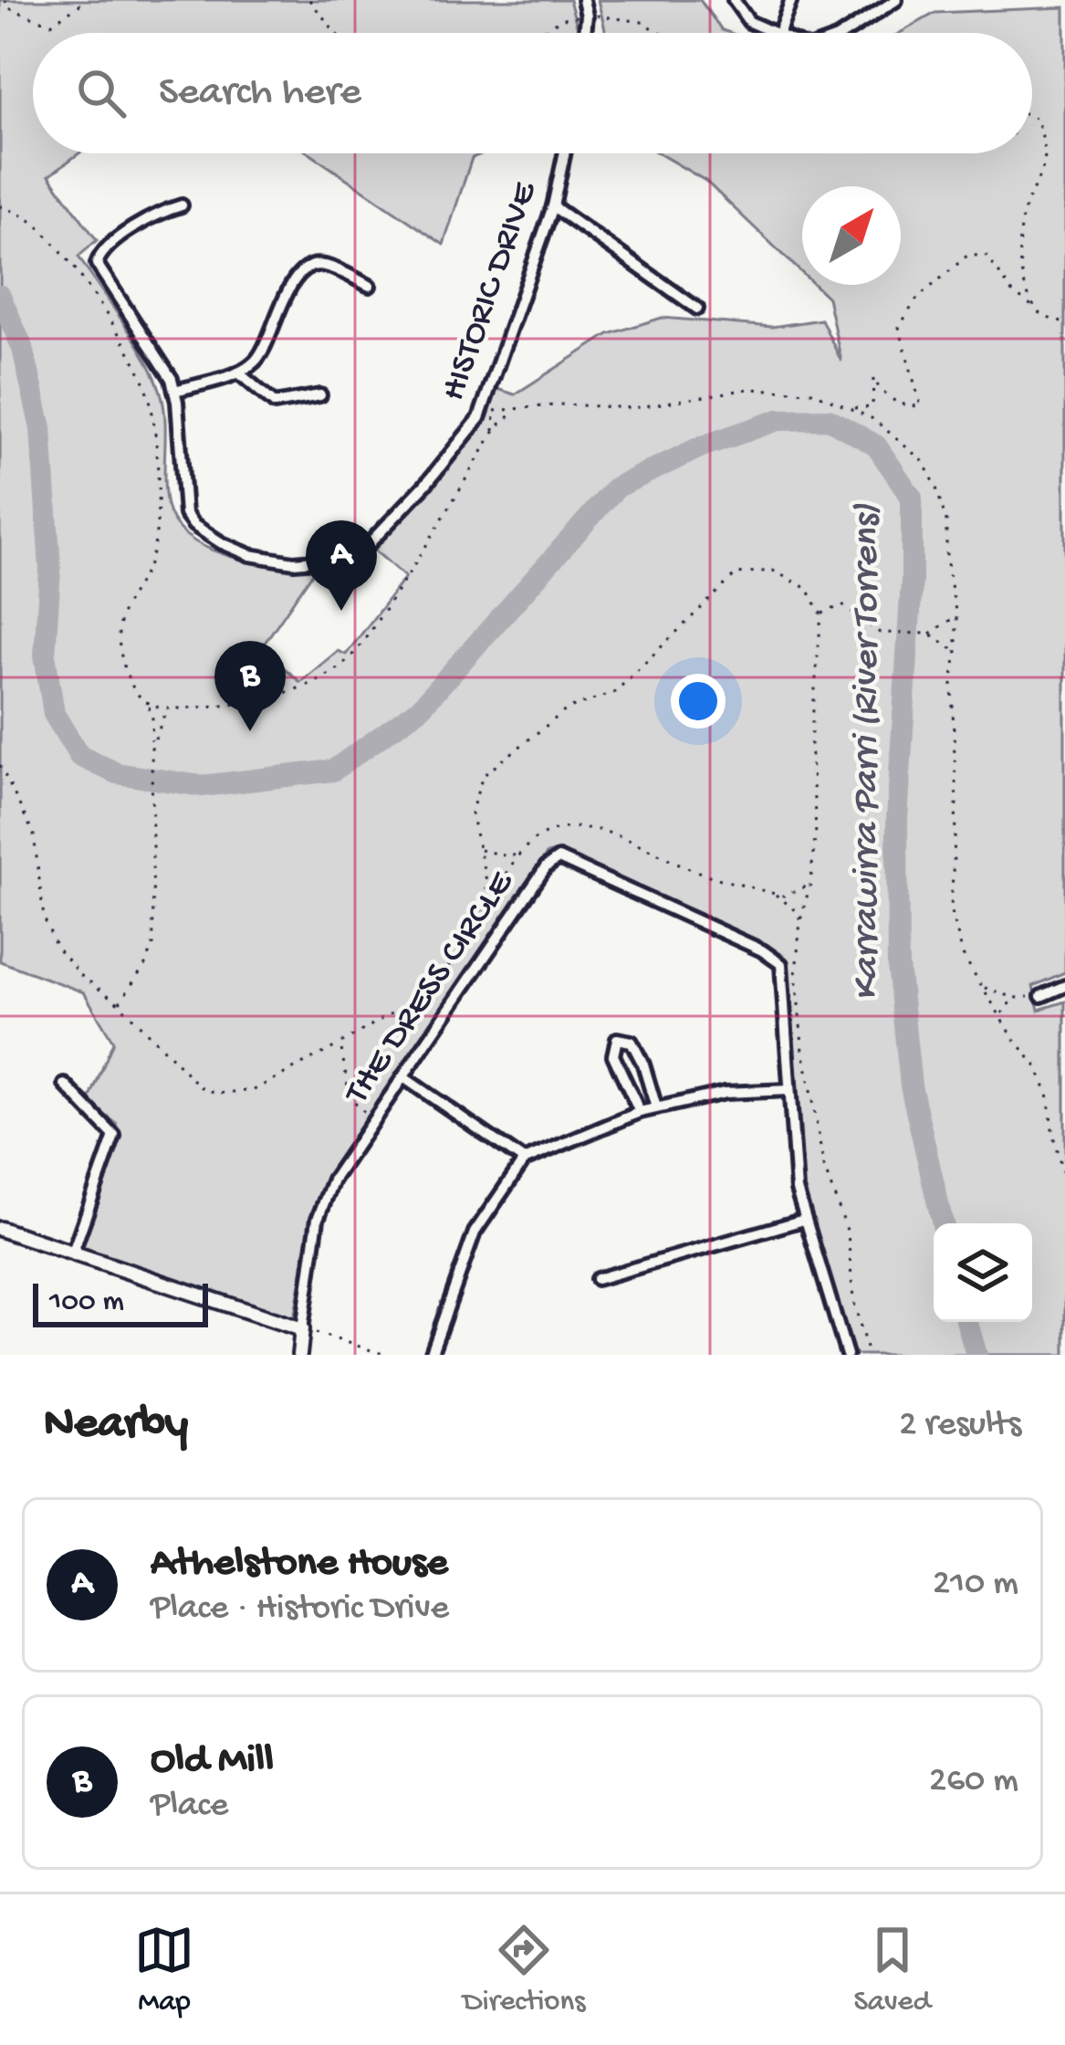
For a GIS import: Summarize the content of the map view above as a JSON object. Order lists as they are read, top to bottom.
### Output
{
  "streets": {
    "street": ["HISTORIC DRIVE", "THE DRESS CIRCLE"]
  },
  "water": ["Karrawirra Parri (River Torrens)"],
  "scale_bar": "100 m",
  "north": "top right",
  "page": {
    "search": "Search here",
    "pins": ["A", "B"],
    "scale": "100 m",
    "heading": ["Nearby", "2 results"],
    "list": [
      {
        "mark": "A",
        "name": "Athelstone House",
        "note": "Place · Historic Drive",
        "value": "210 m"
      },
      {
        "mark": "B",
        "name": "Old Mill",
        "note": "Place",
        "value": "260 m"
      }
    ],
    "nav": ["Map", "Directions", "Saved"]
  }
}
